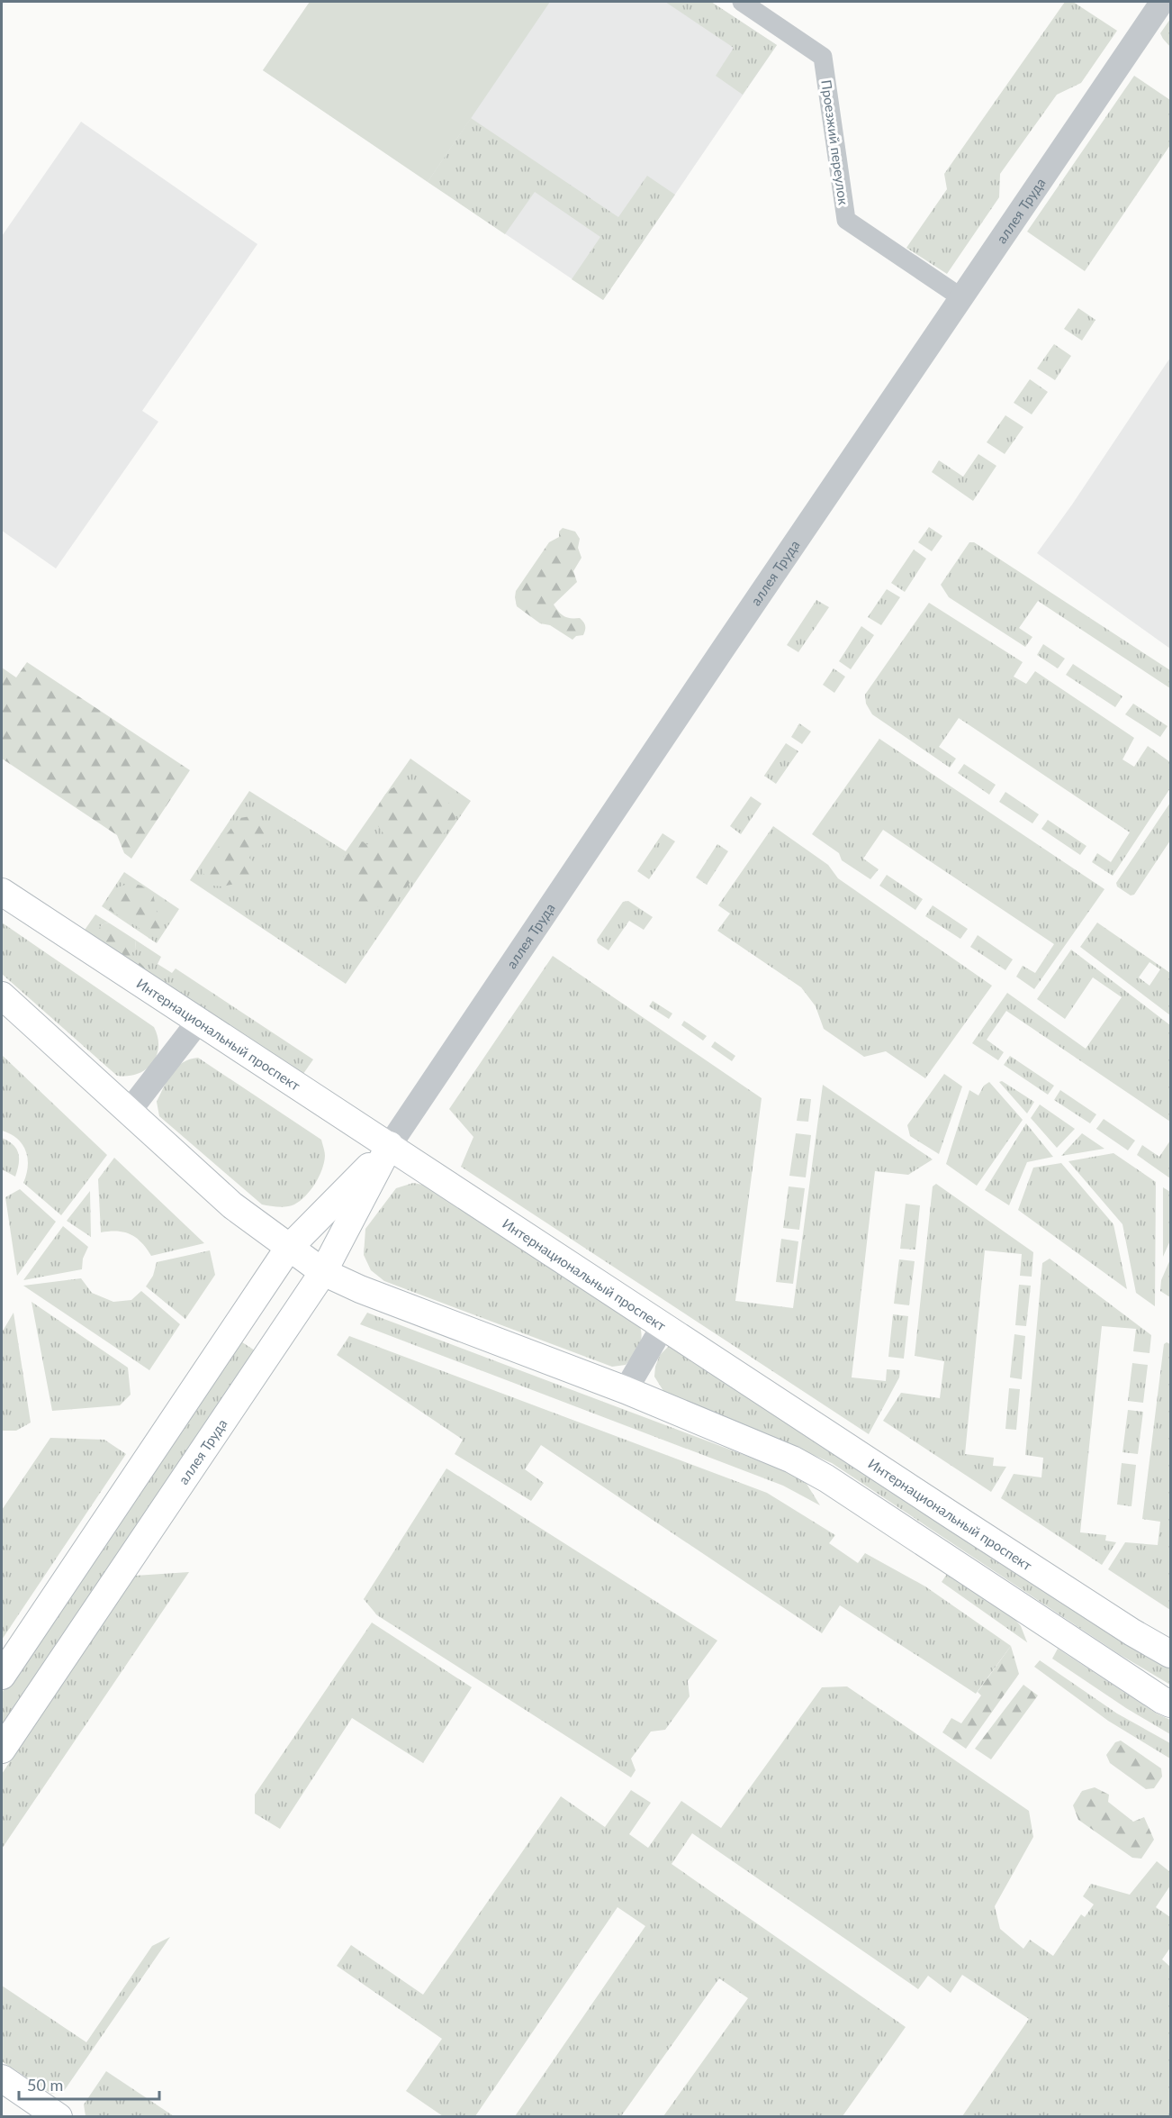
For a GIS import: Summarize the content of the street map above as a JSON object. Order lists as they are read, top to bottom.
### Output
{
  "streets": {
    "main road": ["аллея Труда", "Интернациональный проспект"],
    "street": ["Проезжий переулок"]
  },
  "crossings": [
    ["Проезжий переулок", "аллея Труда"],
    ["аллея Труда", "Интернациональный проспект"]
  ],
  "scale_bar": "50 m"
}
